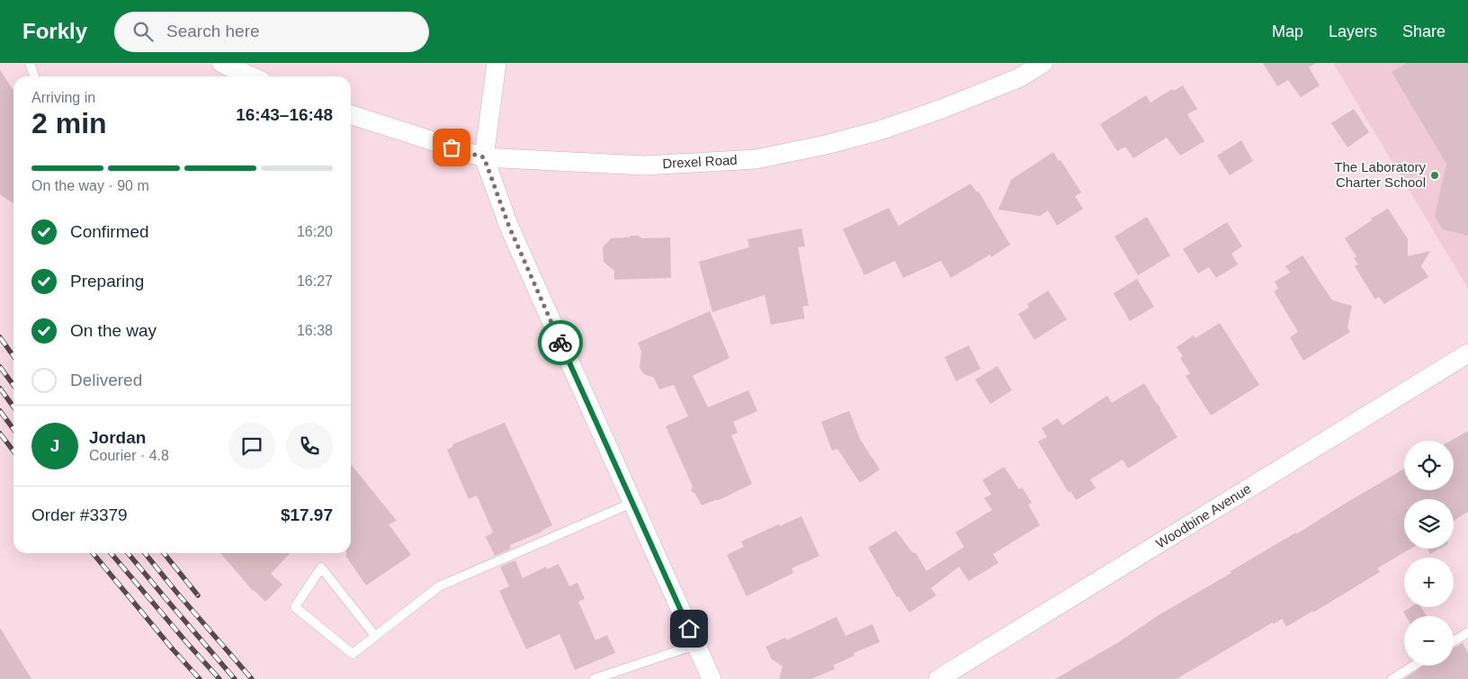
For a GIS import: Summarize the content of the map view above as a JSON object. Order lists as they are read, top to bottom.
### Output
{
  "streets": {
    "street": ["Drexel Road", "Woodbine Avenue"]
  },
  "places": ["The Laboratory Charter School"],
  "page": {
    "header": "Forkly",
    "search": "Search here",
    "nav": ["Map", "Layers", "Share"],
    "heading": ["2 min", "Arriving in", "16:43–16:48"],
    "panel": [
      "Jordan",
      "Courier · 4.8",
      "Order #3379",
      "$17.97"
    ],
    "bar": "On the way · 90 m",
    "list": [
      ["Confirmed", "16:20"],
      ["Preparing", "16:27"],
      ["On the way", "16:38"],
      "Delivered"
    ],
    "round": "J",
    "map_buttons": ["+", "−"]
  }
}
